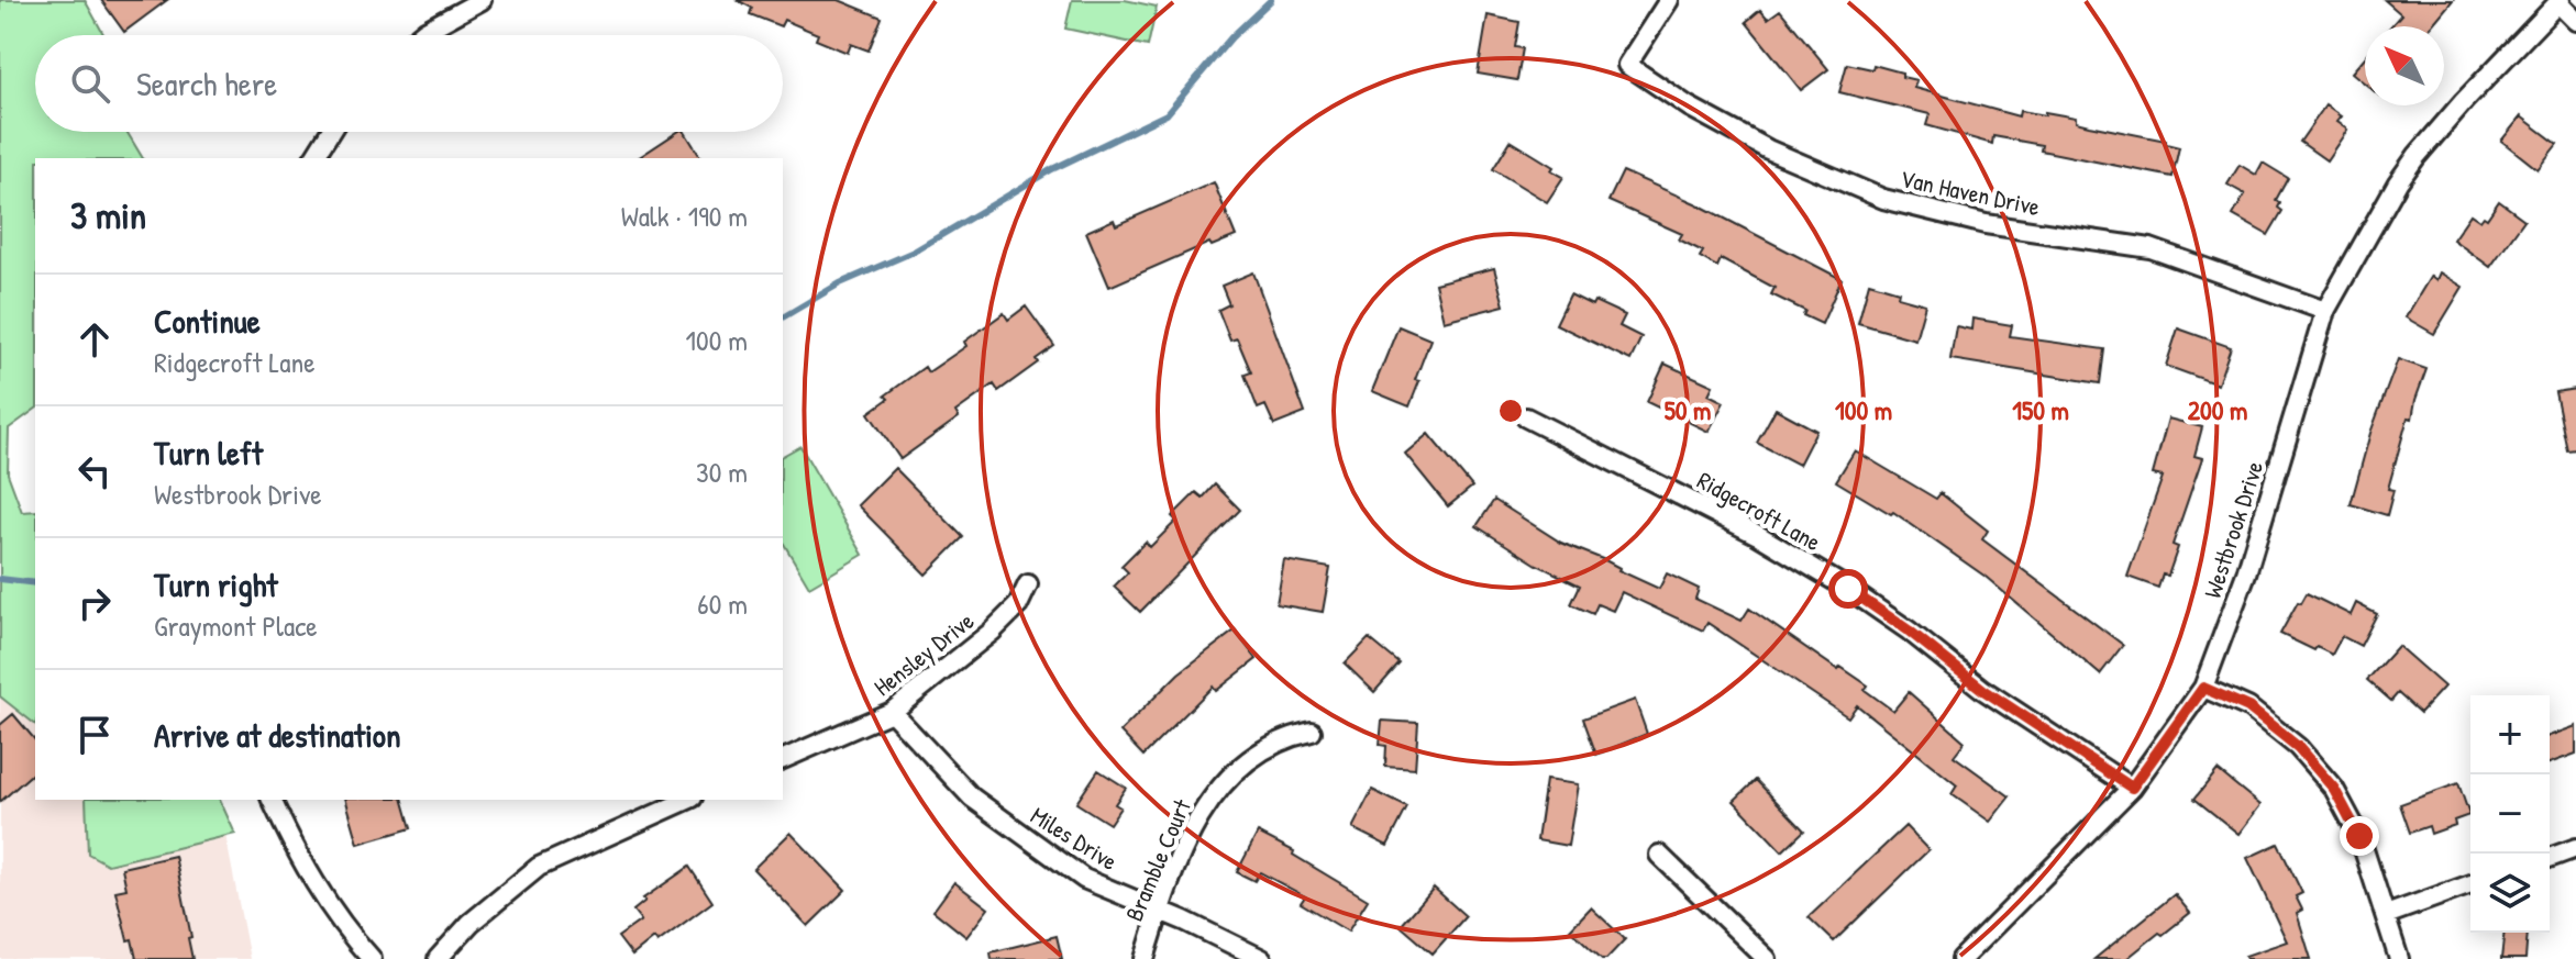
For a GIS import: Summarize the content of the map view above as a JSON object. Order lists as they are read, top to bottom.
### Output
{
  "streets": {
    "street": [
      "Van Haven Drive",
      "Ridgecroft Lane",
      "Westbrook Drive",
      "Hensley Drive",
      "Miles Drive",
      "Bramble Court"
    ]
  },
  "crossings": [
    ["Van Haven Drive", "Westbrook Drive"],
    ["Ridgecroft Lane", "Westbrook Drive"],
    ["Hensley Drive", "Miles Drive"],
    ["Miles Drive", "Bramble Court"]
  ],
  "north": "top left",
  "page": {
    "search": "Search here",
    "heading": ["3 min", "Walk · 190 m"],
    "list": [
      ["Continue", "Ridgecroft Lane", "100 m"],
      ["Turn left", "Westbrook Drive", "30 m"],
      ["Turn right", "Graymont Place", "60 m"],
      "Arrive at destination"
    ],
    "map_buttons": ["+", "−"]
  },
  "rings": [
    "50 m",
    "100 m",
    "150 m",
    "200 m"
  ]
}
